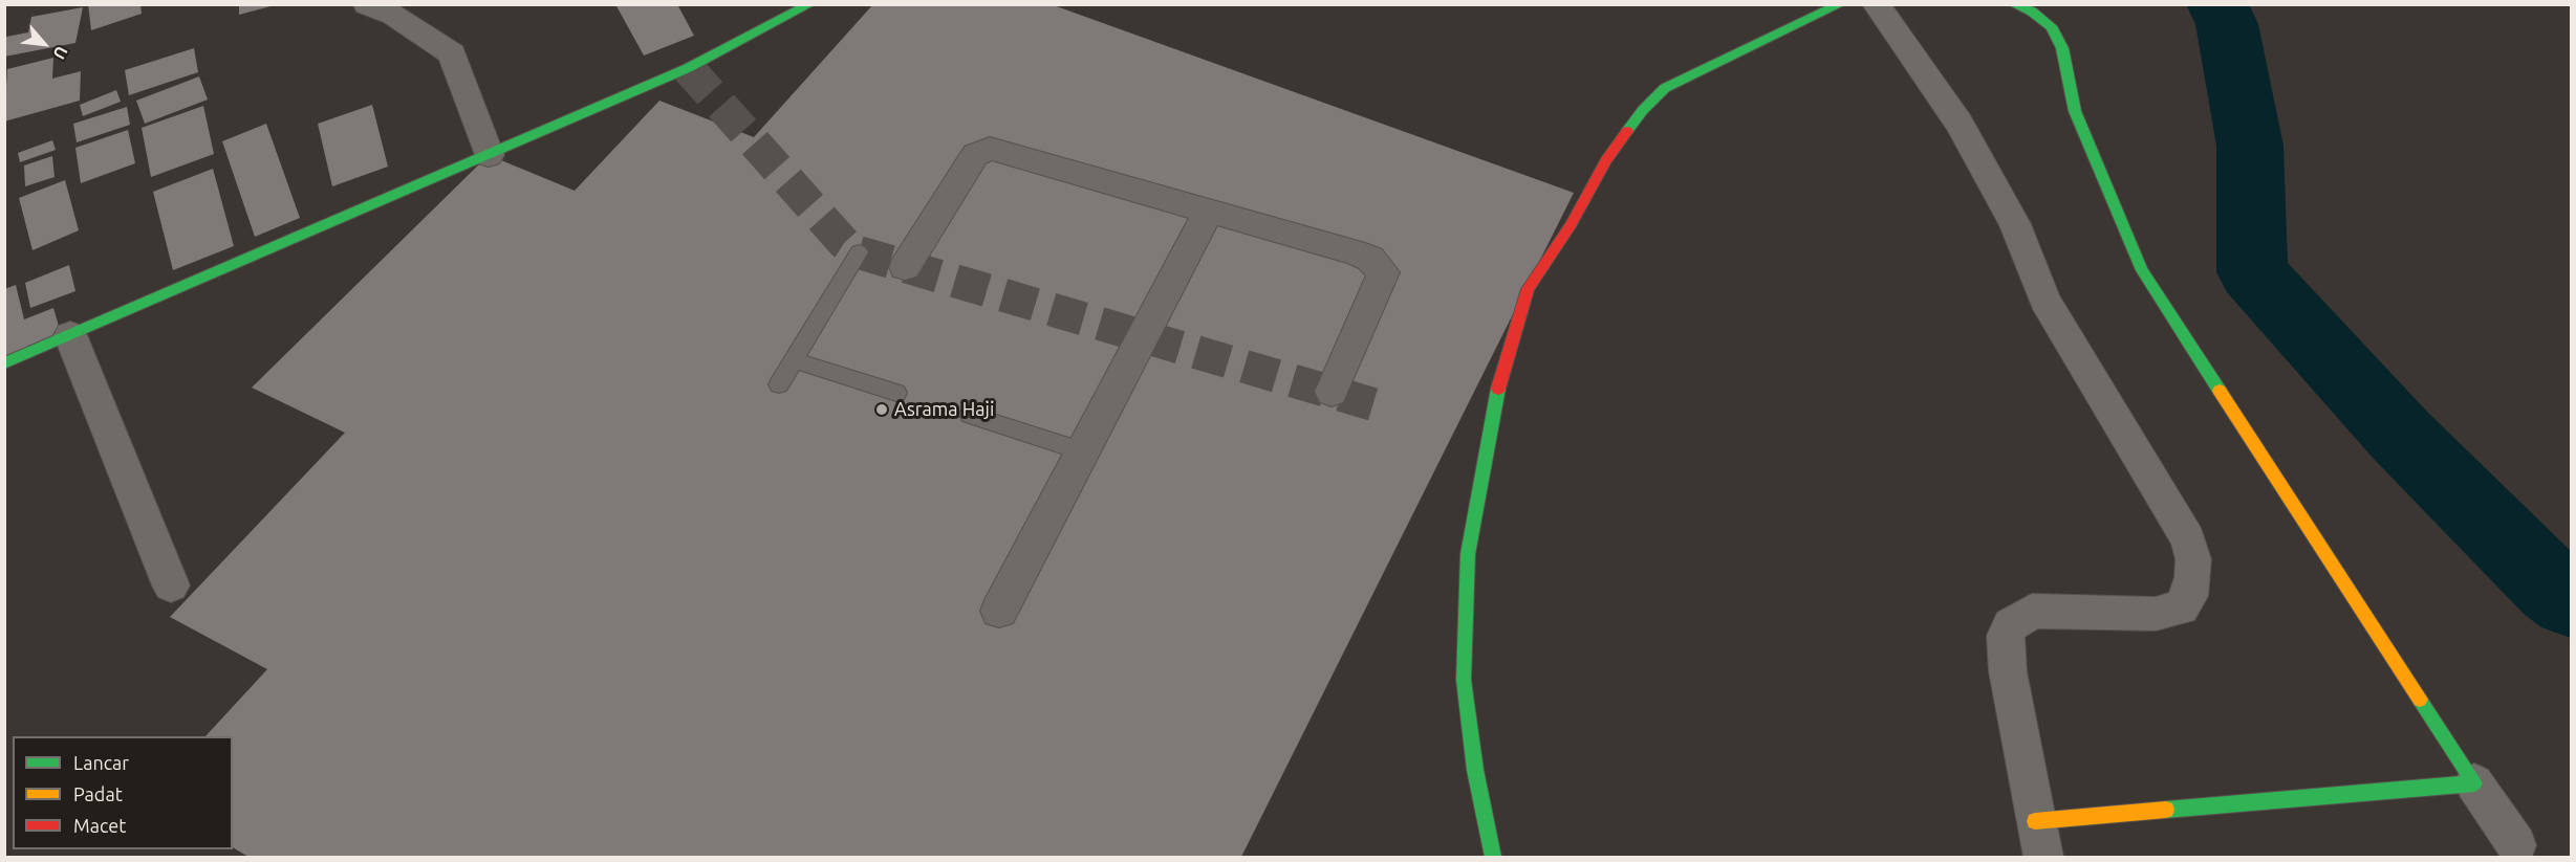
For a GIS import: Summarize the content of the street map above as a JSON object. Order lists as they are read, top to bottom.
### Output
{
  "places": ["Asrama Haji"],
  "legend": ["Lancar", "Padat", "Macet"],
  "north": "bottom right"
}
